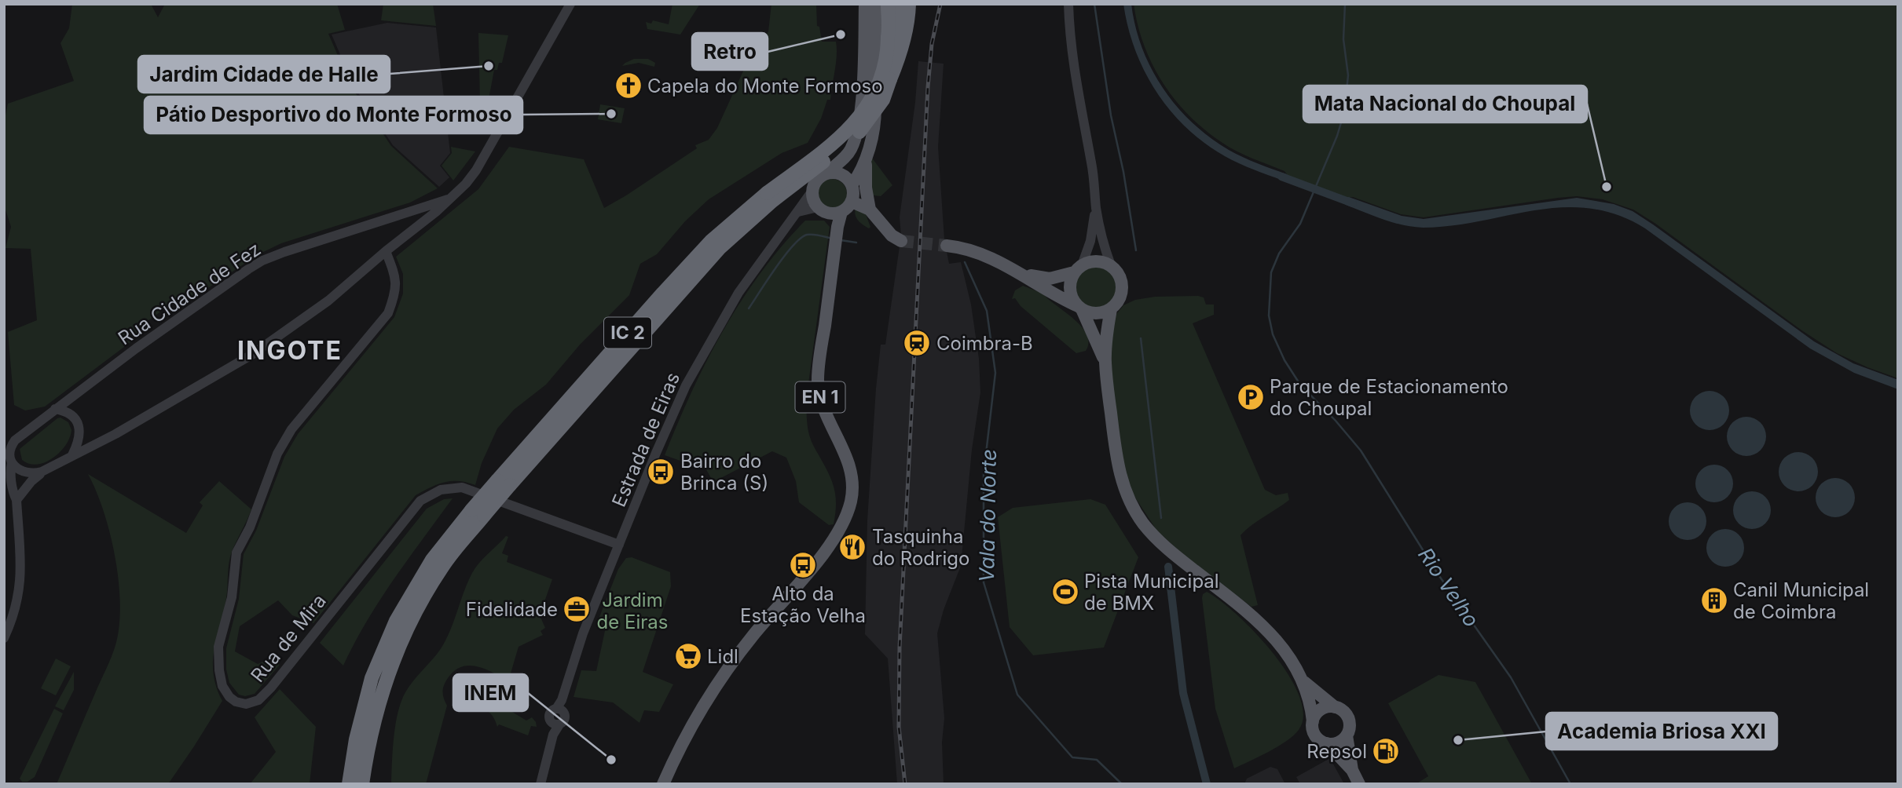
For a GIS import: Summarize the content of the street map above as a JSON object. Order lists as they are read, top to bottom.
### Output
{
  "streets": {
    "highway": ["IC 2"],
    "main road": ["EN 1"],
    "street": ["Rua Cidade de Fez", "Estrada de Eiras", "Rua de Mira"]
  },
  "crossings": [
    ["EN 1", "Estrada de Eiras"],
    ["Estrada de Eiras", "Rua de Mira"]
  ],
  "districts": ["INGOTE"],
  "water": ["Vala do Norte", "Rio Velho"],
  "parks": ["Jardim de Eiras"],
  "places": {
    "other": [
      "Retro",
      "Jardim Cidade de Halle",
      "Pátio Desportivo do Monte Formoso",
      "Mata Nacional do Choupal",
      "Academia Briosa XXI",
      "INEM"
    ],
    "church": ["Capela do Monte Formoso"],
    "station": ["Coimbra-B"],
    "parking": ["Parque de Estacionamento do Choupal"],
    "bus stop": ["Bairro do Brinca (S)", "Alto da Estação Velha"],
    "restaurant": ["Tasquinha do Rodrigo"],
    "sports": ["Pista Municipal de BMX"],
    "building": ["Canil Municipal de Coimbra"],
    "office": ["Fidelidade"],
    "supermarket": ["Lidl"],
    "fuel station": ["Repsol"]
  }
}
